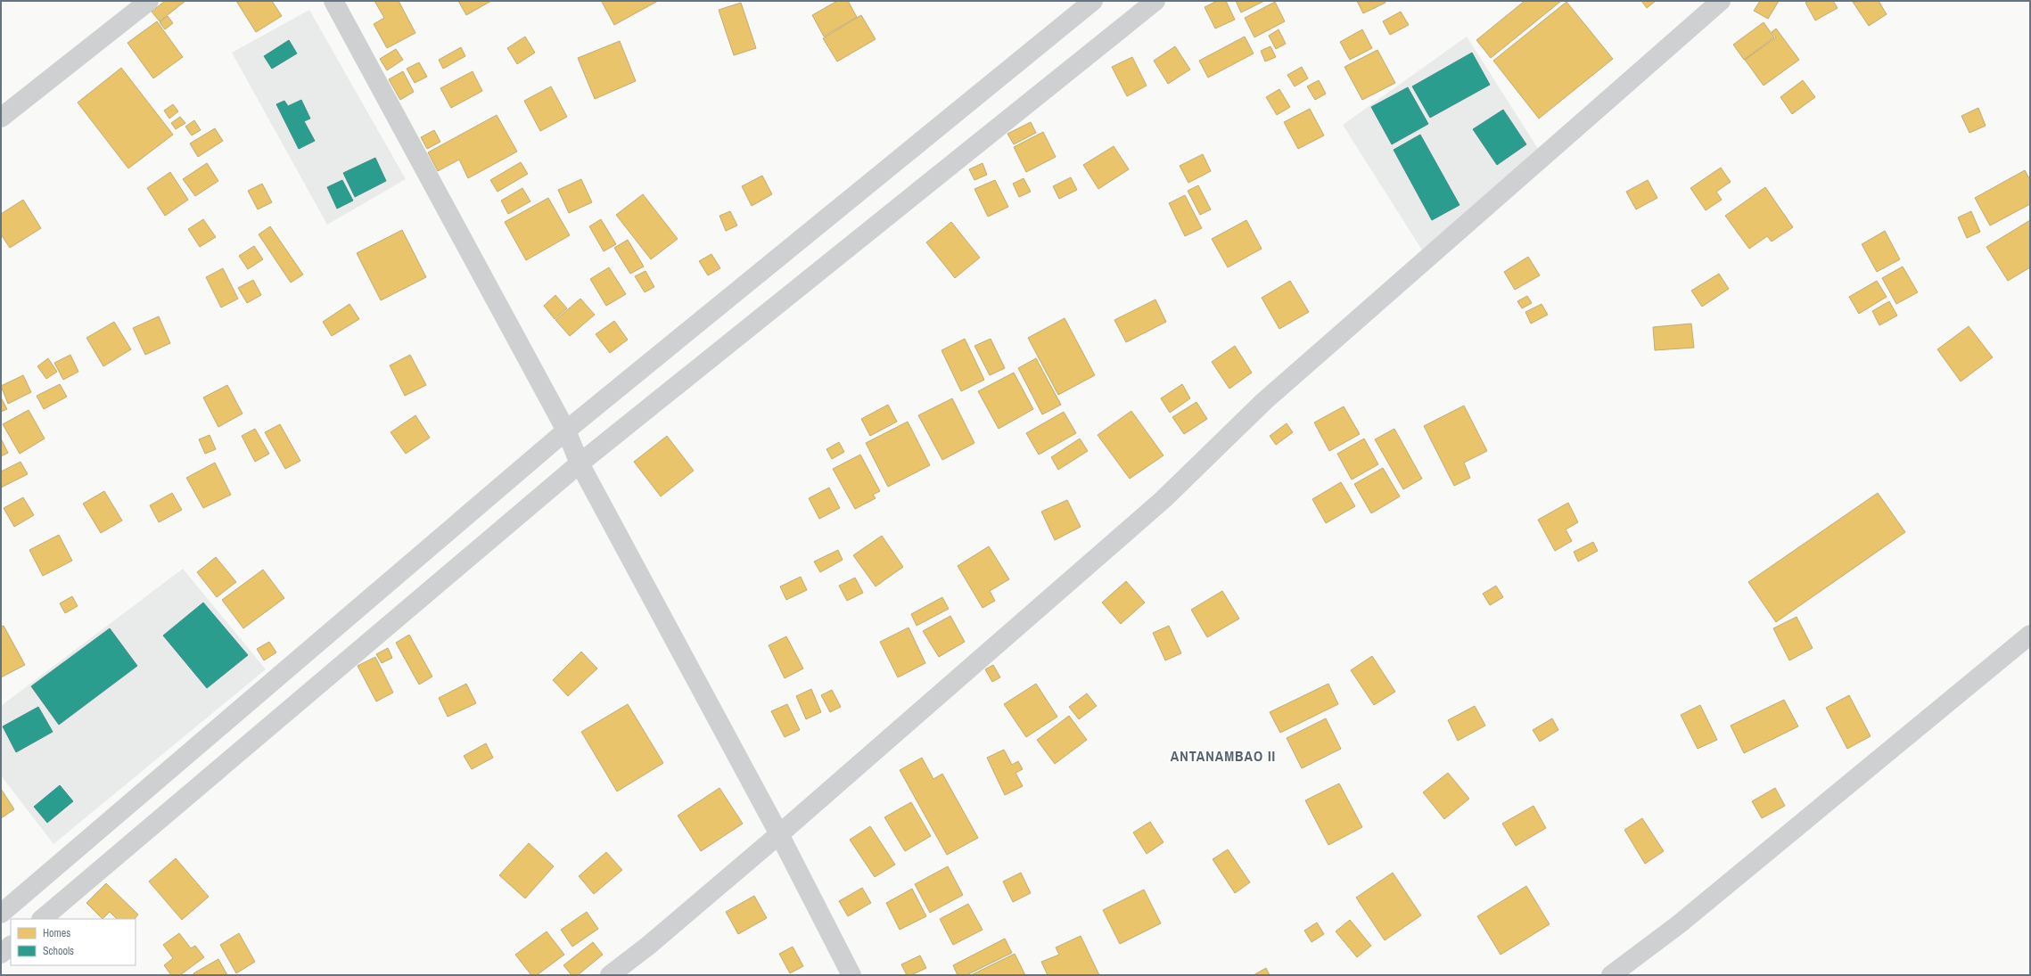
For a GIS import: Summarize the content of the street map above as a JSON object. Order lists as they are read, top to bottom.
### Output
{
  "districts": ["ANTANAMBAO II"],
  "legend": ["Homes", "Schools"]
}
